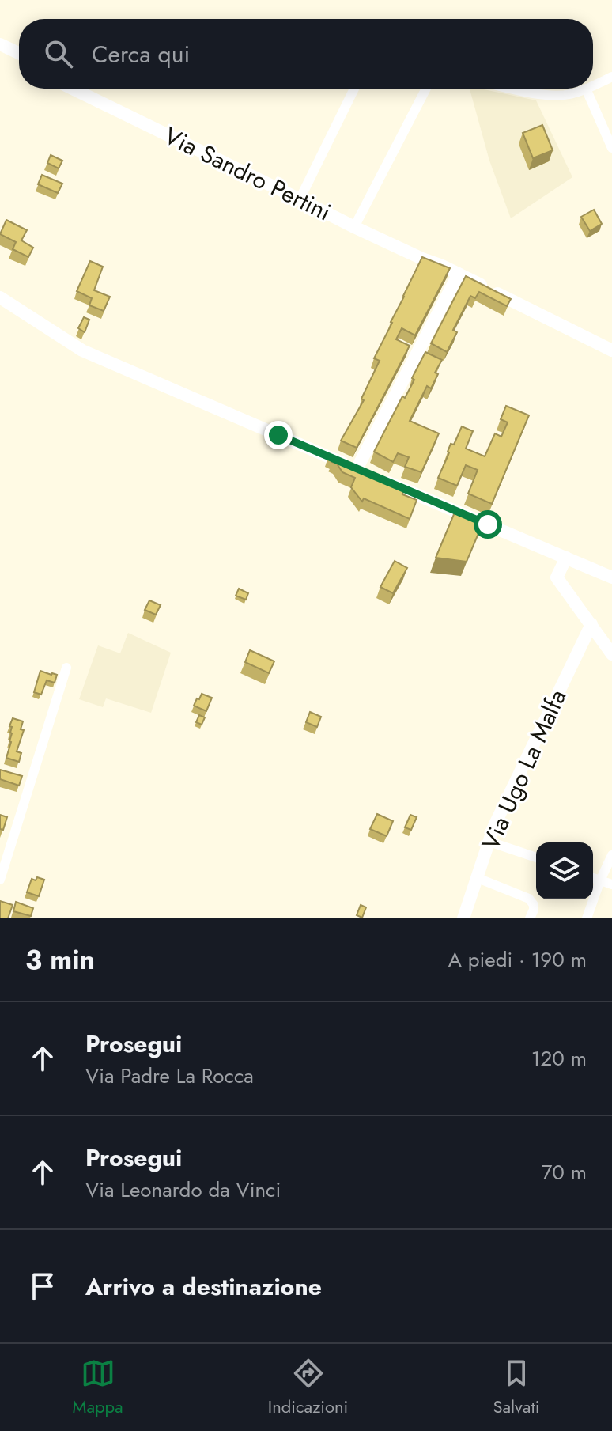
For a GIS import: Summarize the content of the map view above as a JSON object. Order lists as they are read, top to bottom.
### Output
{
  "streets": {
    "street": ["Via Sandro Pertini", "Via Ugo La Malfa"]
  },
  "page": {
    "search": "Cerca qui",
    "heading": ["3 min", "A piedi · 190 m"],
    "list": [
      ["Prosegui", "Via Padre La Rocca", "120 m"],
      ["Prosegui", "Via Leonardo da Vinci", "70 m"],
      "Arrivo a destinazione"
    ],
    "nav": ["Mappa", "Indicazioni", "Salvati"]
  }
}
